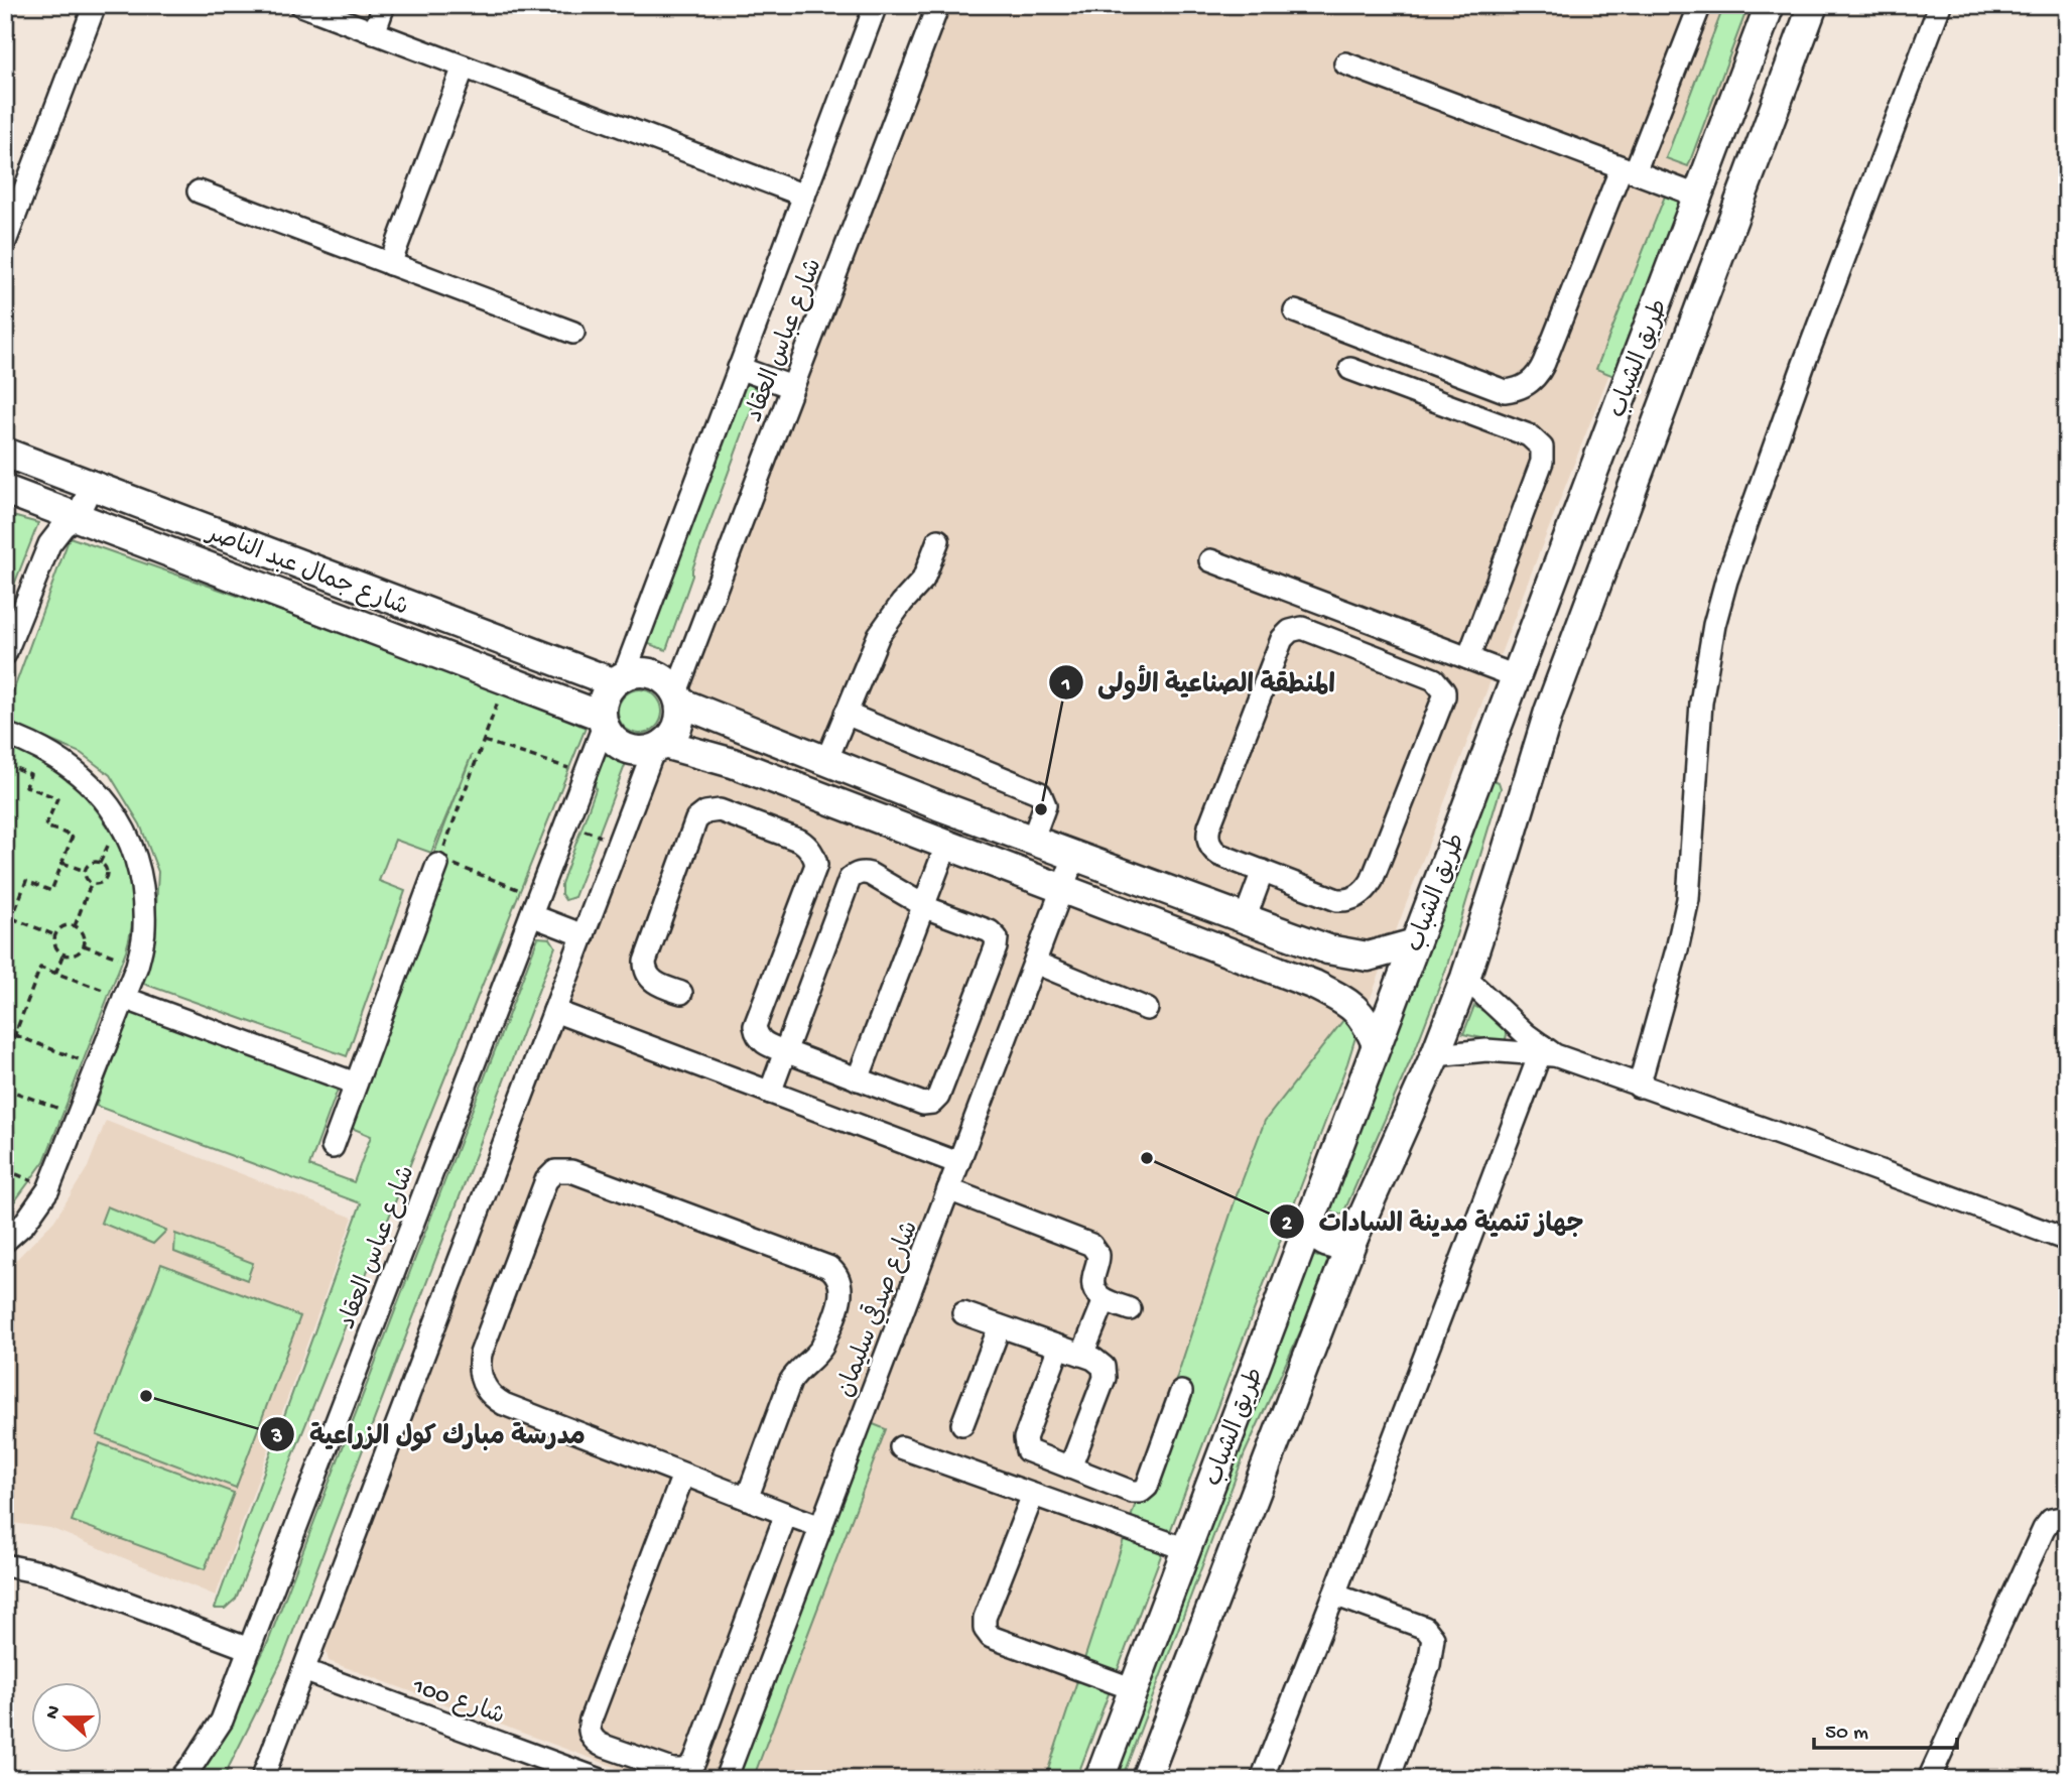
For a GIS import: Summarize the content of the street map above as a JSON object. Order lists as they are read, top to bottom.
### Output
{
  "streets": {
    "main road": ["طريق الشباب", "شارع جمال عبد الناصر"],
    "street": ["شارع عباس العقاد", "شارع صدقي سليمان", "شارع 100"]
  },
  "crossings": [
    ["شارع عباس العقاد", "شارع جمال عبد الناصر"]
  ],
  "places": ["المنطقة الصناعية الأولى", "جهاز تنمية مدينة السادات", "مدرسة مبارك كول الزراعية"],
  "scale_bar": "50 m",
  "north": "left"
}
